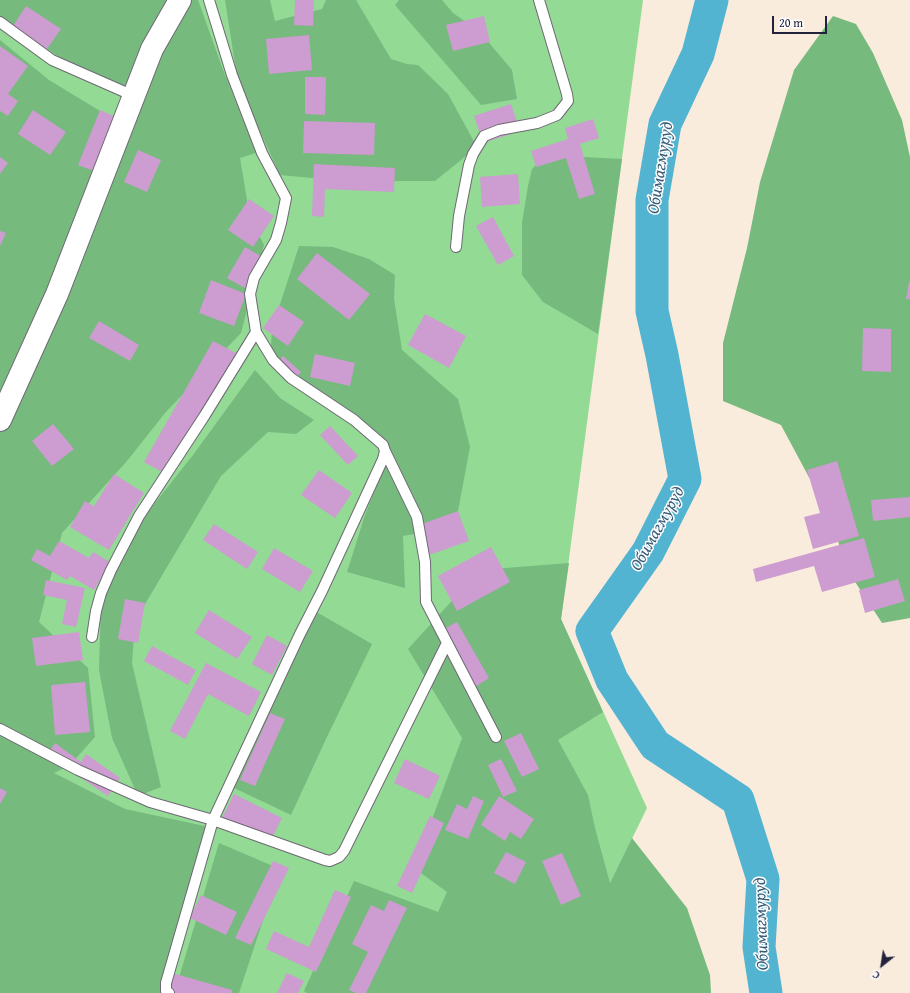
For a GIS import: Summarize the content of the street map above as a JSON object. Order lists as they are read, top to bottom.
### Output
{
  "water": ["Обимагмуруд"],
  "scale_bar": "20 m",
  "north": "bottom left"
}
